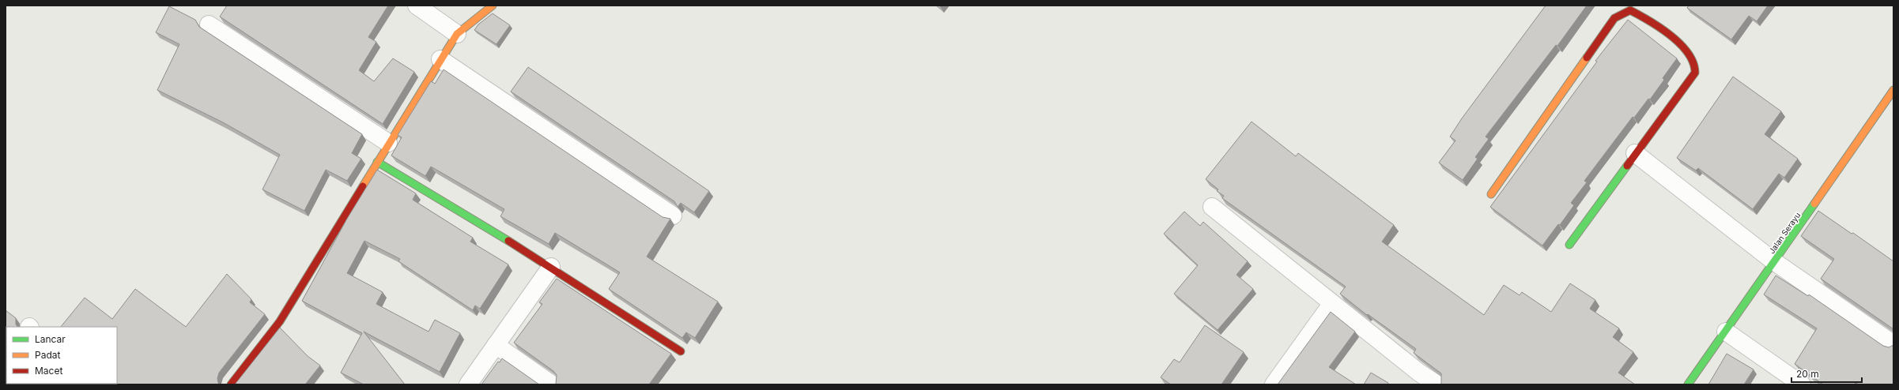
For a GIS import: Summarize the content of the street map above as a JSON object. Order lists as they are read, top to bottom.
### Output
{
  "streets": {
    "street": ["Jalan Serayu"]
  },
  "legend": ["Lancar", "Padat", "Macet"],
  "scale_bar": "20 m"
}
